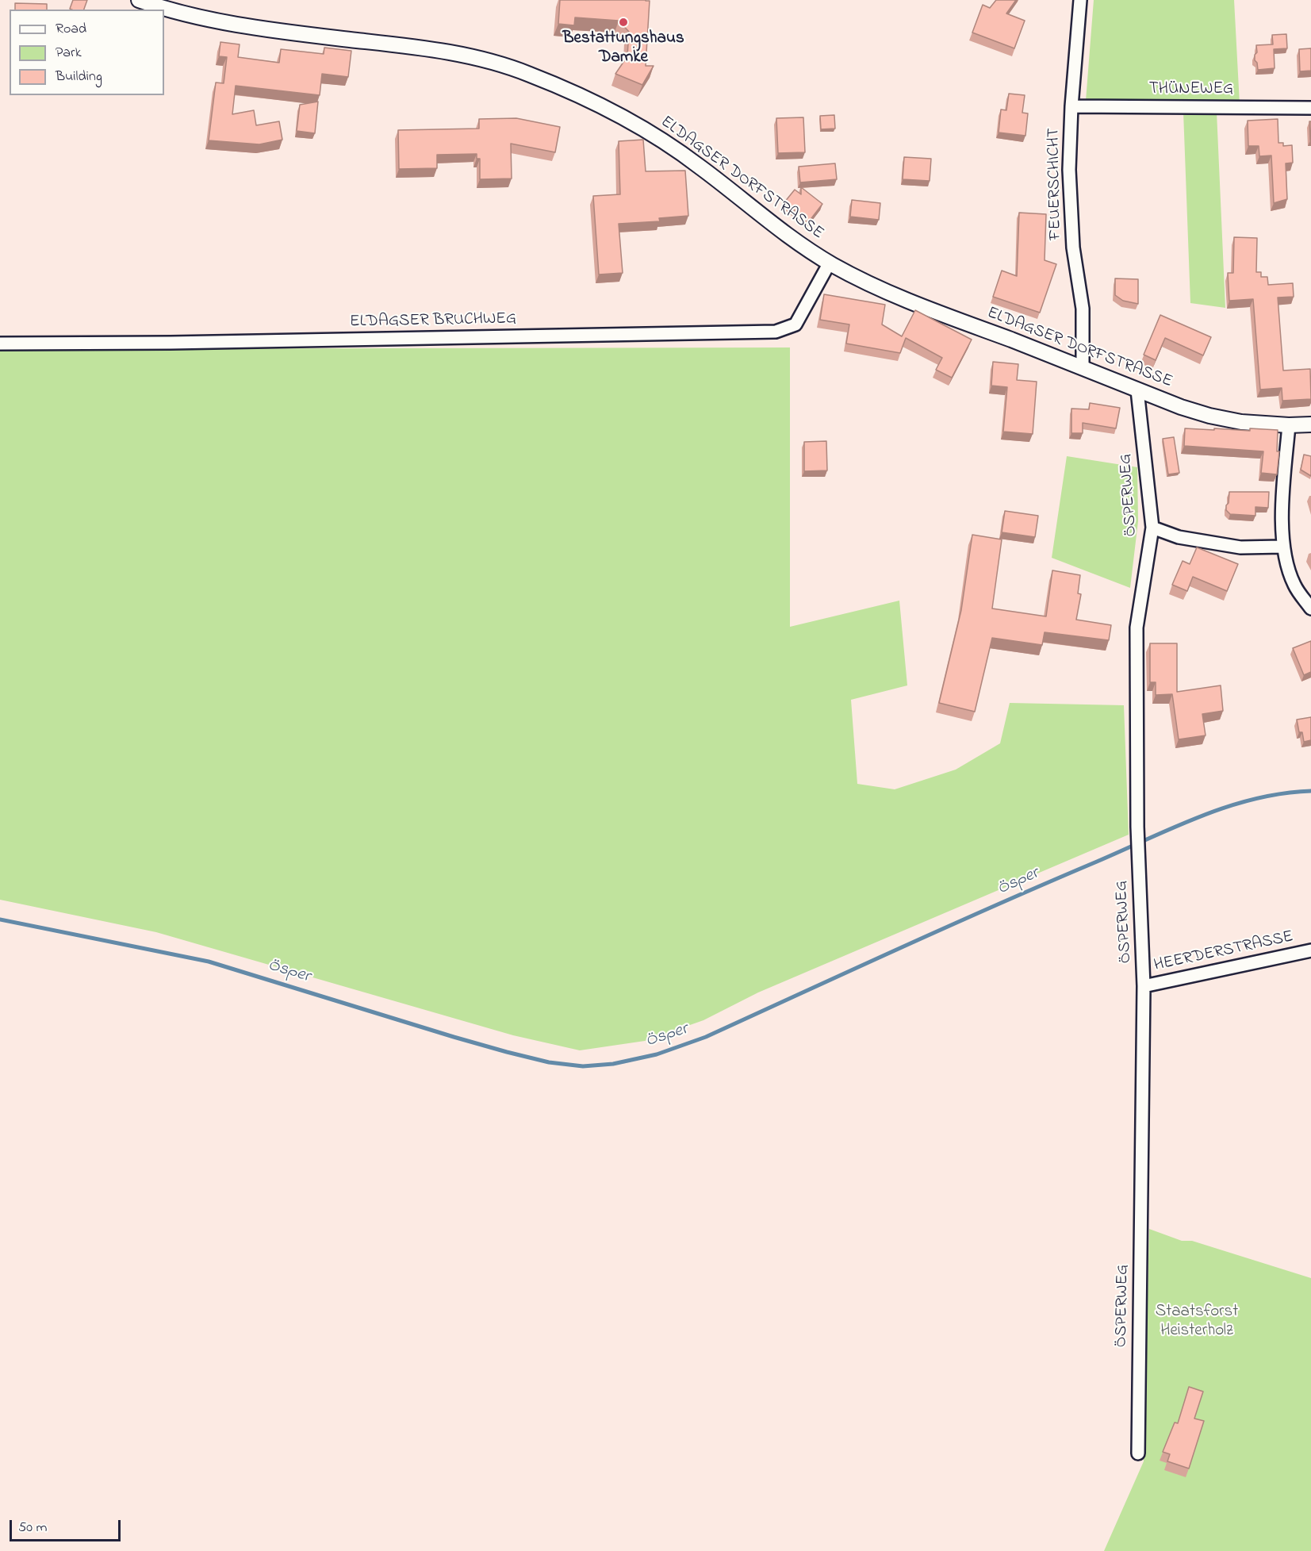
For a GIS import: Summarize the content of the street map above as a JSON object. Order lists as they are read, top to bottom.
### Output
{
  "streets": {
    "street": [
      "THÜNEWEG",
      "ELDAGSER DORFSTRASSE",
      "FEUERSCHICHT",
      "ELDAGSER BRUCHWEG",
      "ÖSPERWEG",
      "HEERDERSTRASSE"
    ]
  },
  "crossings": [
    ["THÜNEWEG", "FEUERSCHICHT"],
    ["ELDAGSER DORFSTRASSE", "FEUERSCHICHT"],
    ["ELDAGSER DORFSTRASSE", "ELDAGSER BRUCHWEG"],
    ["ELDAGSER DORFSTRASSE", "ÖSPERWEG"],
    ["ÖSPERWEG", "HEERDERSTRASSE"]
  ],
  "water": ["Ösper"],
  "parks": ["Staatsforst Heisterholz"],
  "places": ["Bestattungshaus Damke"],
  "legend": ["Road", "Park", "Building"],
  "scale_bar": "50 m"
}
